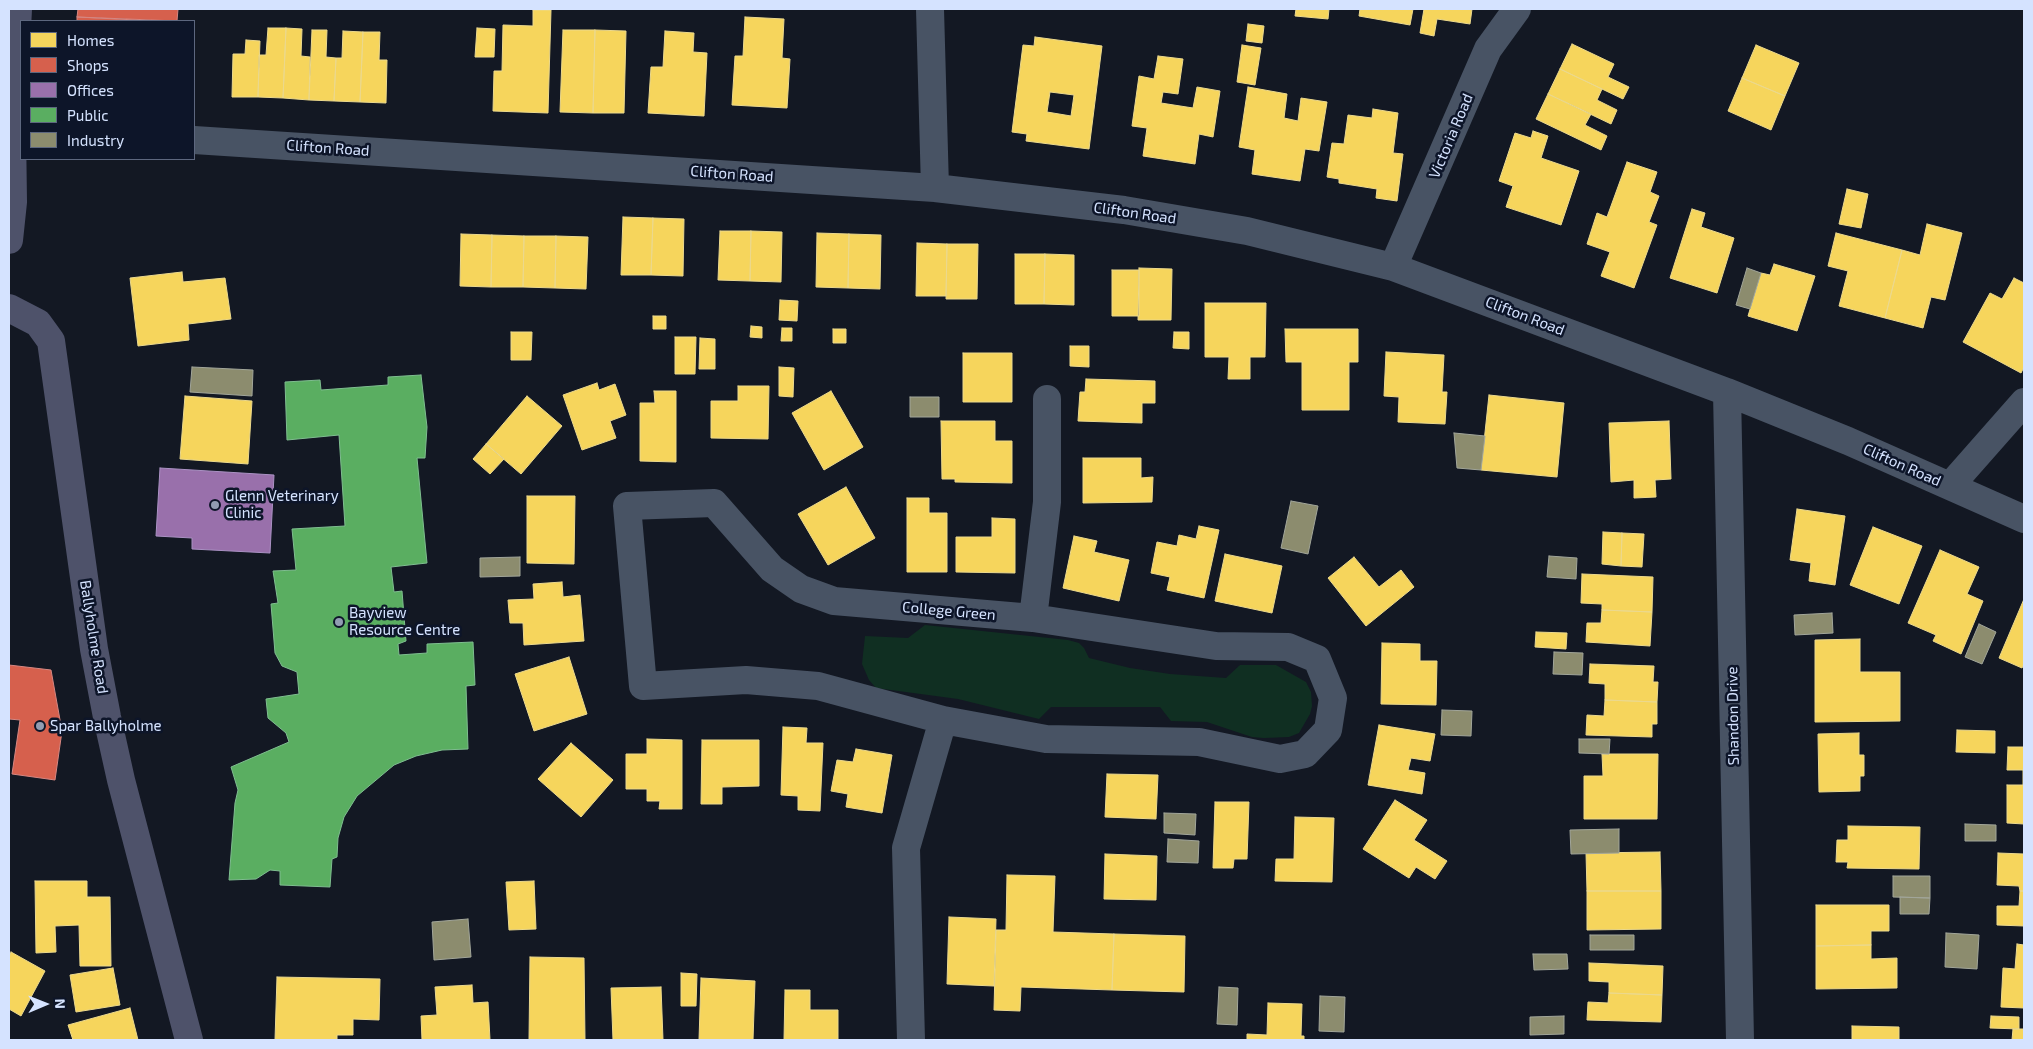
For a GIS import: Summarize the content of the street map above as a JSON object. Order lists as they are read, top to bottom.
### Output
{
  "streets": {
    "main road": ["Ballyholme Road"],
    "street": [
      "Victoria Road",
      "Clifton Road",
      "College Green",
      "Shandon Drive"
    ]
  },
  "crossings": [
    ["Victoria Road", "Clifton Road"],
    ["Clifton Road", "Shandon Drive"]
  ],
  "places": ["Glenn Veterinary Clinic", "Bayview Resource Centre", "Spar Ballyholme"],
  "legend": [
    "Homes",
    "Shops",
    "Offices",
    "Public",
    "Industry"
  ],
  "north": "right"
}
